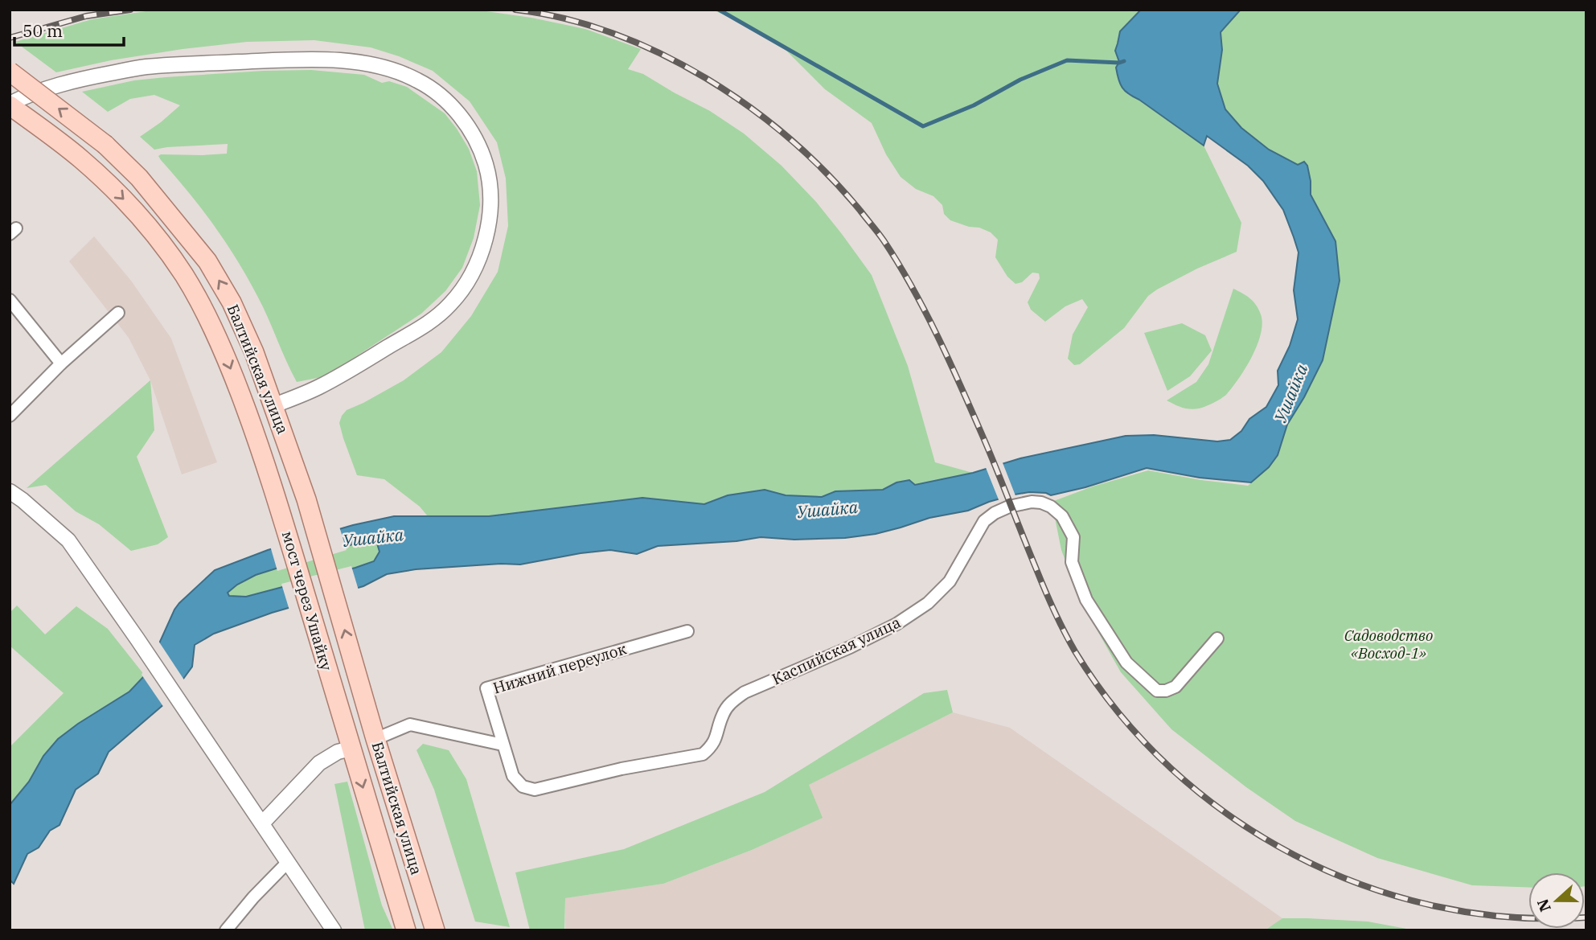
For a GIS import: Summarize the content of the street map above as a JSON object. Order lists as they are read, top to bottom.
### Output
{
  "streets": {
    "main road": ["Балтийская улица", "мост через Ушайку"],
    "street": ["Каспийская улица", "Нижний переулок"]
  },
  "crossings": [
    ["Балтийская улица", "мост через Ушайку"],
    ["Каспийская улица", "Нижний переулок"]
  ],
  "water": ["Ушайка"],
  "parks": ["Садоводство «Восход-1»"],
  "scale_bar": "50 m",
  "north": "left"
}
